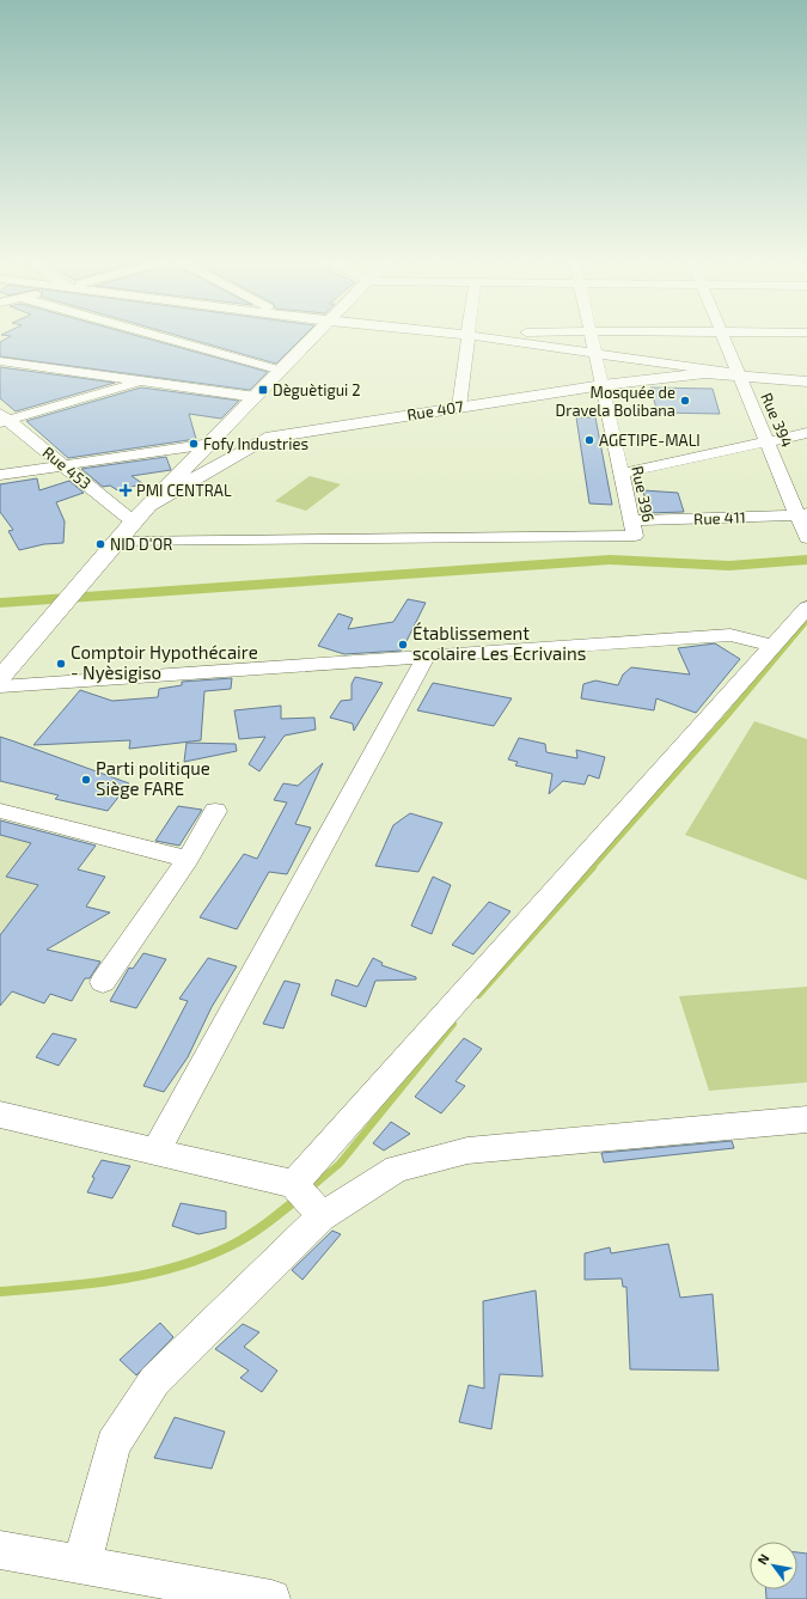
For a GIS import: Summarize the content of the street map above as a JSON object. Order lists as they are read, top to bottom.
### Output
{
  "streets": {
    "main road": ["Rue 407"],
    "street": [
      "Rue 394",
      "Rue 453",
      "Rue 396",
      "Rue 411"
    ]
  },
  "crossings": [
    ["Rue 407", "Rue 394"],
    ["Rue 407", "Rue 396"],
    ["Rue 394", "Rue 411"],
    ["Rue 396", "Rue 411"]
  ],
  "places": {
    "transit": ["Dèguètigui 2"],
    "other": [
      "Mosquée de Dravela Bolibana",
      "AGETIPE-MALI",
      "Fofy Industries",
      "NID D'OR",
      "Établissement scolaire Les Ecrivains",
      "Comptoir Hypothécaire - Nyèsigiso",
      "Parti politique Siège FARE"
    ],
    "health": ["PMI CENTRAL"]
  },
  "north": "top left"
}
